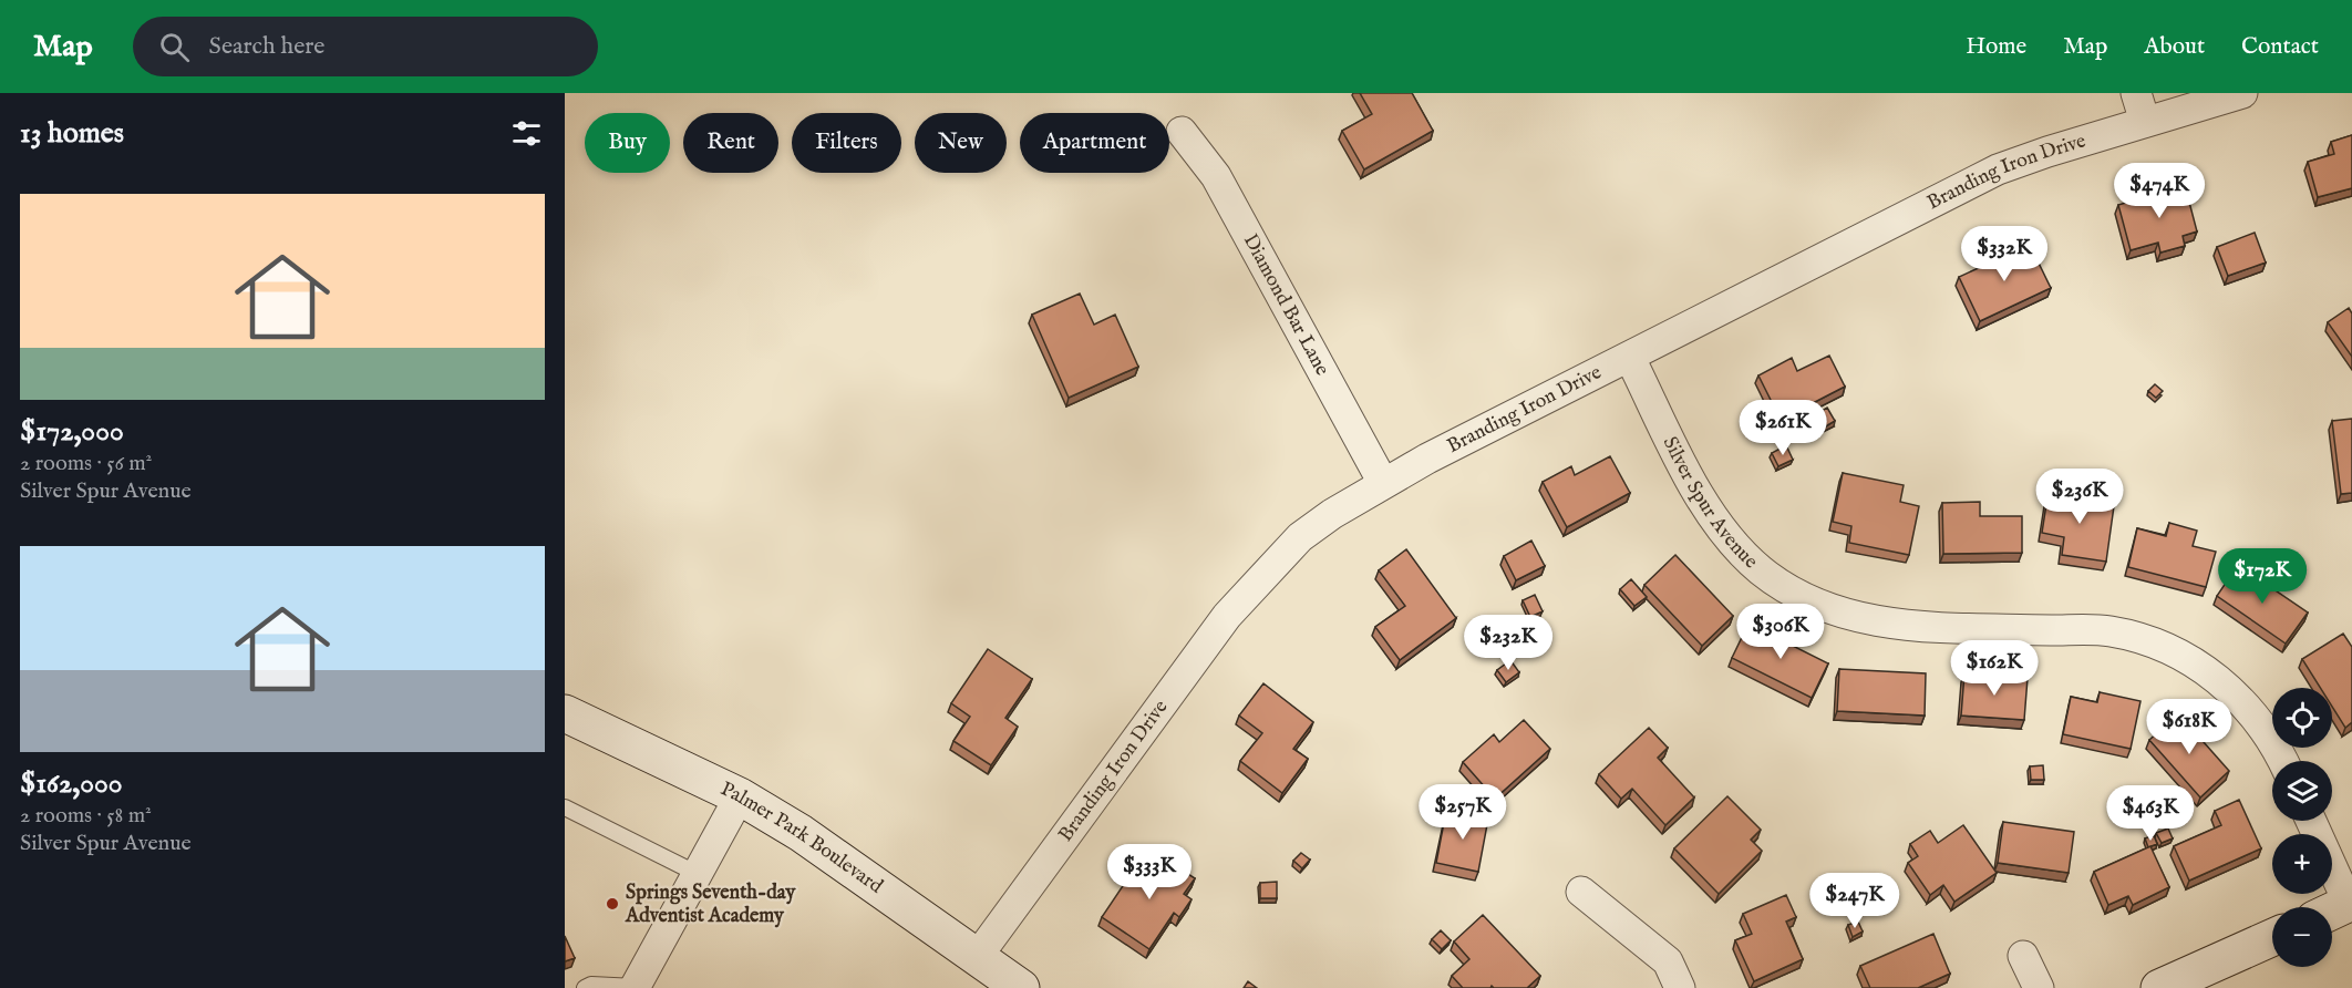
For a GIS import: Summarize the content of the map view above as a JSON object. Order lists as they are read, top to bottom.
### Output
{
  "streets": {
    "main road": ["Palmer Park Boulevard"],
    "street": ["Branding Iron Drive", "Diamond Bar Lane", "Silver Spur Avenue"]
  },
  "crossings": [
    ["Branding Iron Drive", "Diamond Bar Lane"],
    ["Branding Iron Drive", "Silver Spur Avenue"],
    ["Branding Iron Drive", "Palmer Park Boulevard"]
  ],
  "places": ["Springs Seventh-day Adventist Academy"],
  "page": {
    "header": "Map",
    "search": "Search here",
    "nav": [
      "Home",
      "Map",
      "About",
      "Contact"
    ],
    "heading": "13 homes",
    "chip": [
      "Buy",
      "Rent",
      "Filters",
      "New",
      "Apartment"
    ],
    "price": [
      "$474K",
      "$332K",
      "$261K",
      "$236K",
      "$172K",
      "$306K",
      "$232K",
      "$162K",
      "$618K",
      "$257K",
      "$463K",
      "$333K",
      "$247K"
    ],
    "list": [
      {
        "name": "$172,000",
        "note": "2 rooms · 56 m² · Silver Spur Avenue"
      },
      {
        "name": "$162,000",
        "note": "2 rooms · 58 m² · Silver Spur Avenue"
      }
    ],
    "map_buttons": ["+", "−"]
  }
}
